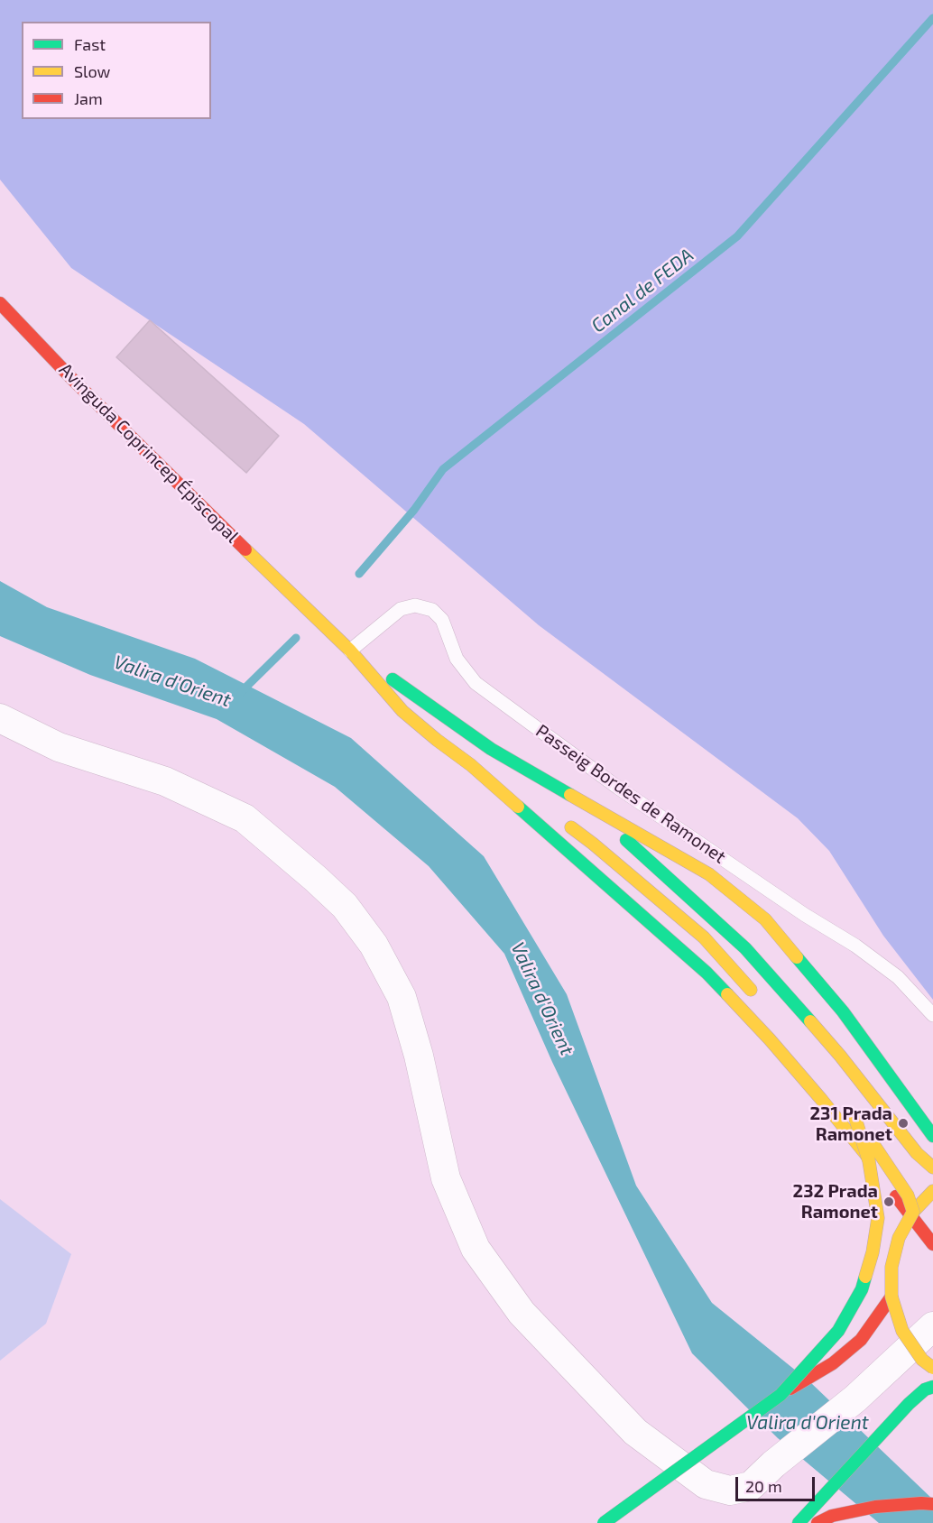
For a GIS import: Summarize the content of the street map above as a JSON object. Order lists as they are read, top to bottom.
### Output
{
  "streets": {
    "highway": ["Avinguda Coprincep Épiscopal"],
    "lane": ["Passeig Bordes de Ramonet"]
  },
  "crossings": [
    ["Avinguda Coprincep Épiscopal", "Passeig Bordes de Ramonet"]
  ],
  "water": ["Canal de FEDA", "Valira d'Orient"],
  "places": ["231 Prada Ramonet", "232 Prada Ramonet"],
  "legend": ["Fast", "Slow", "Jam"],
  "scale_bar": "20 m"
}
